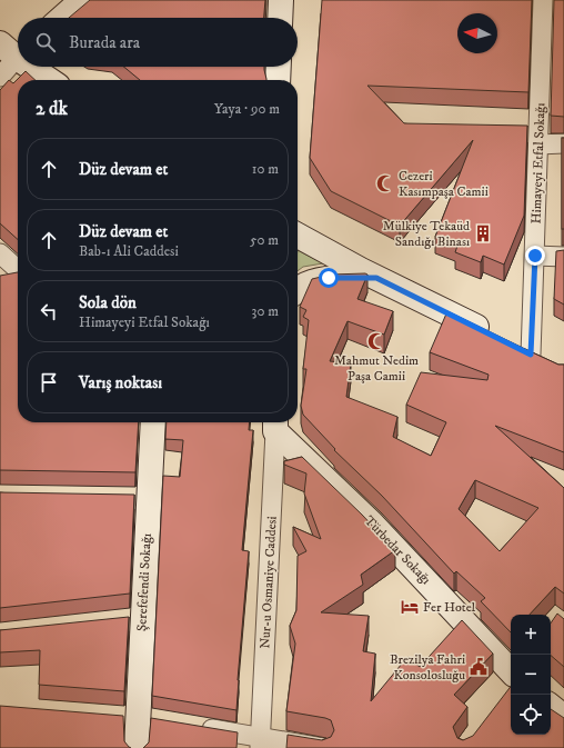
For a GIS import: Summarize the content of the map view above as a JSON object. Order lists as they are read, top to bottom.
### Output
{
  "streets": {
    "main road": ["Türbedar Sokağı", "Şerefefendi Sokağı"],
    "street": ["Himayeyi Etfal Sokağı", "Nur-u Osmaniye Caddesi"]
  },
  "crossings": [
    ["Türbedar Sokağı", "Nur-u Osmaniye Caddesi"]
  ],
  "places": {
    "mosque": ["Cezeri Kasımpaşa Camii", "Mahmut Nedim Paşa Camii"],
    "building": ["Mülkiye Tekaüd Sandığı Binası"],
    "hotel": ["Fer Hotel"],
    "public building": ["Brezilya Fahri Konsolosluğu"]
  },
  "north": "left",
  "page": {
    "search": "Burada ara",
    "heading": ["2 dk", "Yaya · 90 m"],
    "list": [
      ["Düz devam et", "10 m"],
      ["Düz devam et", "Bab-ı Ali Caddesi", "50 m"],
      ["Sola dön", "Himayeyi Etfal Sokağı", "30 m"],
      "Varış noktası"
    ],
    "map_buttons": ["+", "−"]
  }
}
